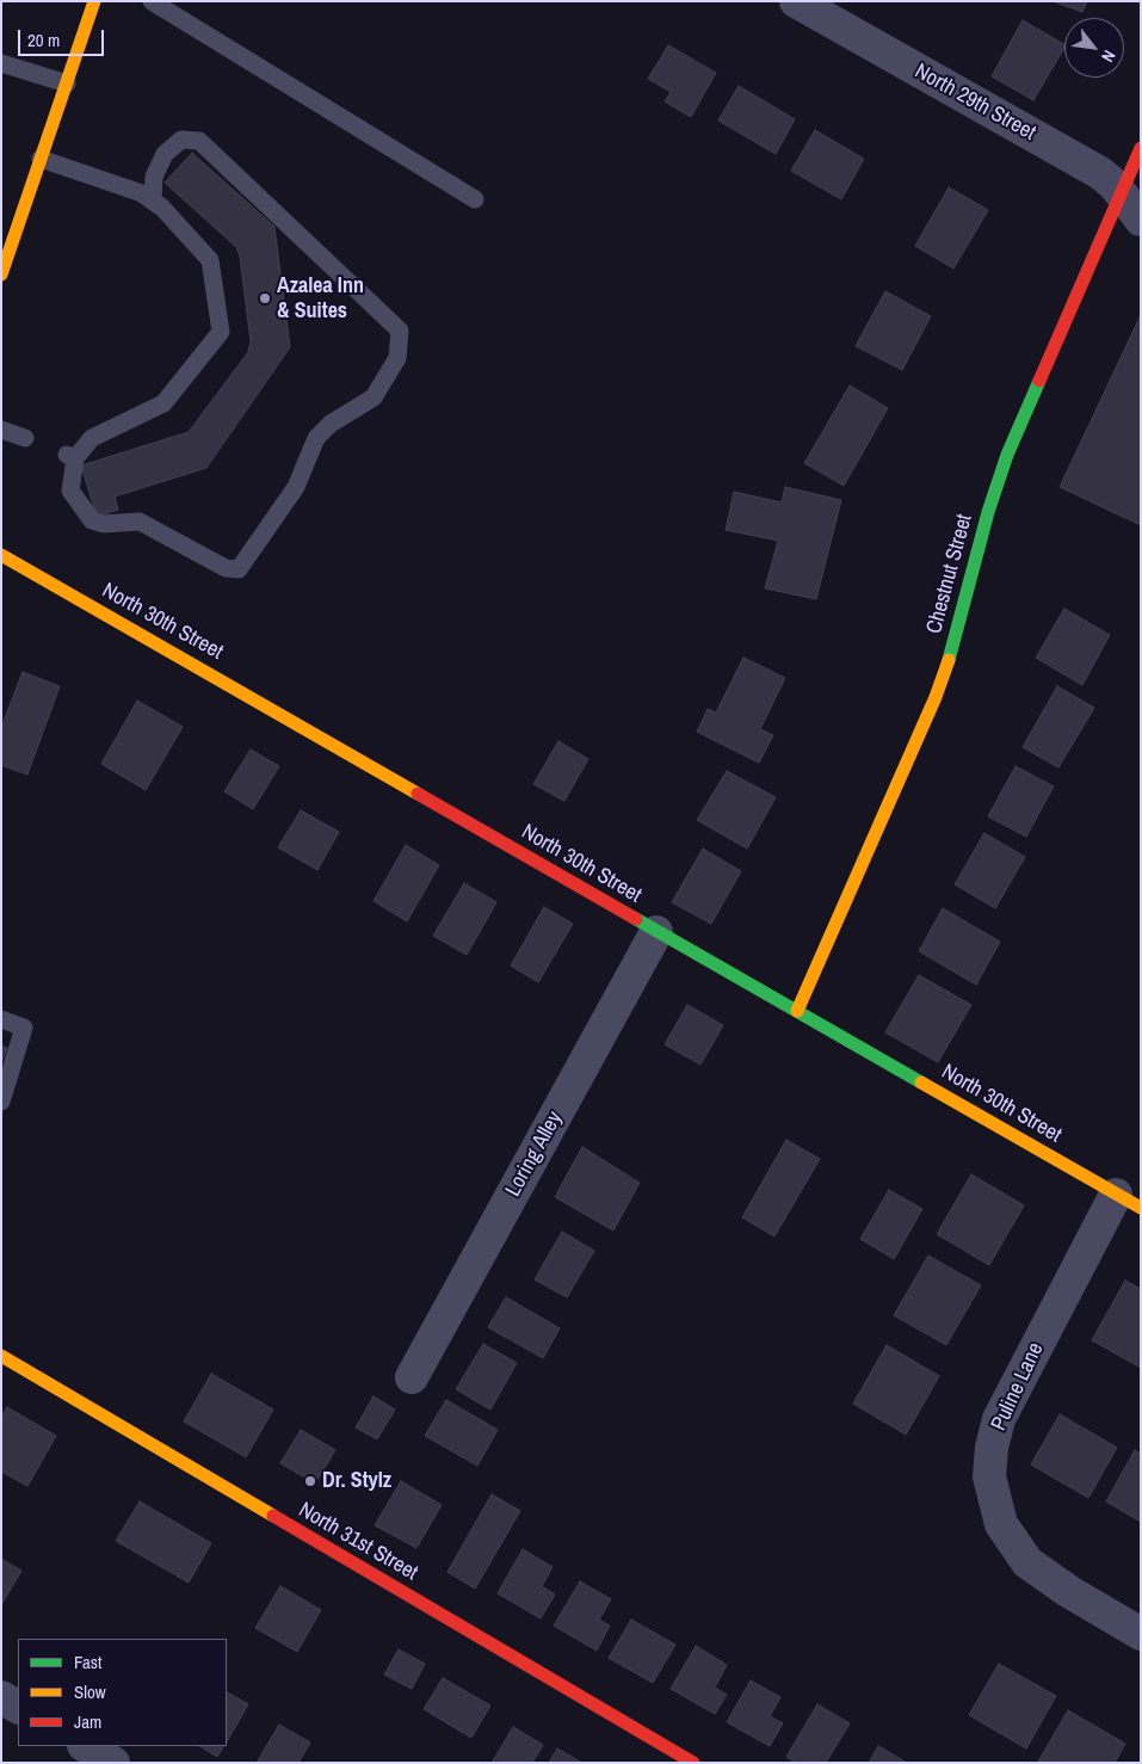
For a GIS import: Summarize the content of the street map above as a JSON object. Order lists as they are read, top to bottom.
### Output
{
  "streets": {
    "street": [
      "North 29th Street",
      "Chestnut Street",
      "North 30th Street",
      "Loring Alley",
      "Puline Lane",
      "North 31st Street"
    ]
  },
  "crossings": [
    ["North 29th Street", "Chestnut Street"],
    ["Chestnut Street", "North 30th Street"],
    ["North 30th Street", "Loring Alley"],
    ["North 30th Street", "Puline Lane"]
  ],
  "places": ["Azalea Inn & Suites", "Dr. Stylz"],
  "legend": ["Fast", "Slow", "Jam"],
  "scale_bar": "20 m",
  "north": "bottom right"
}
